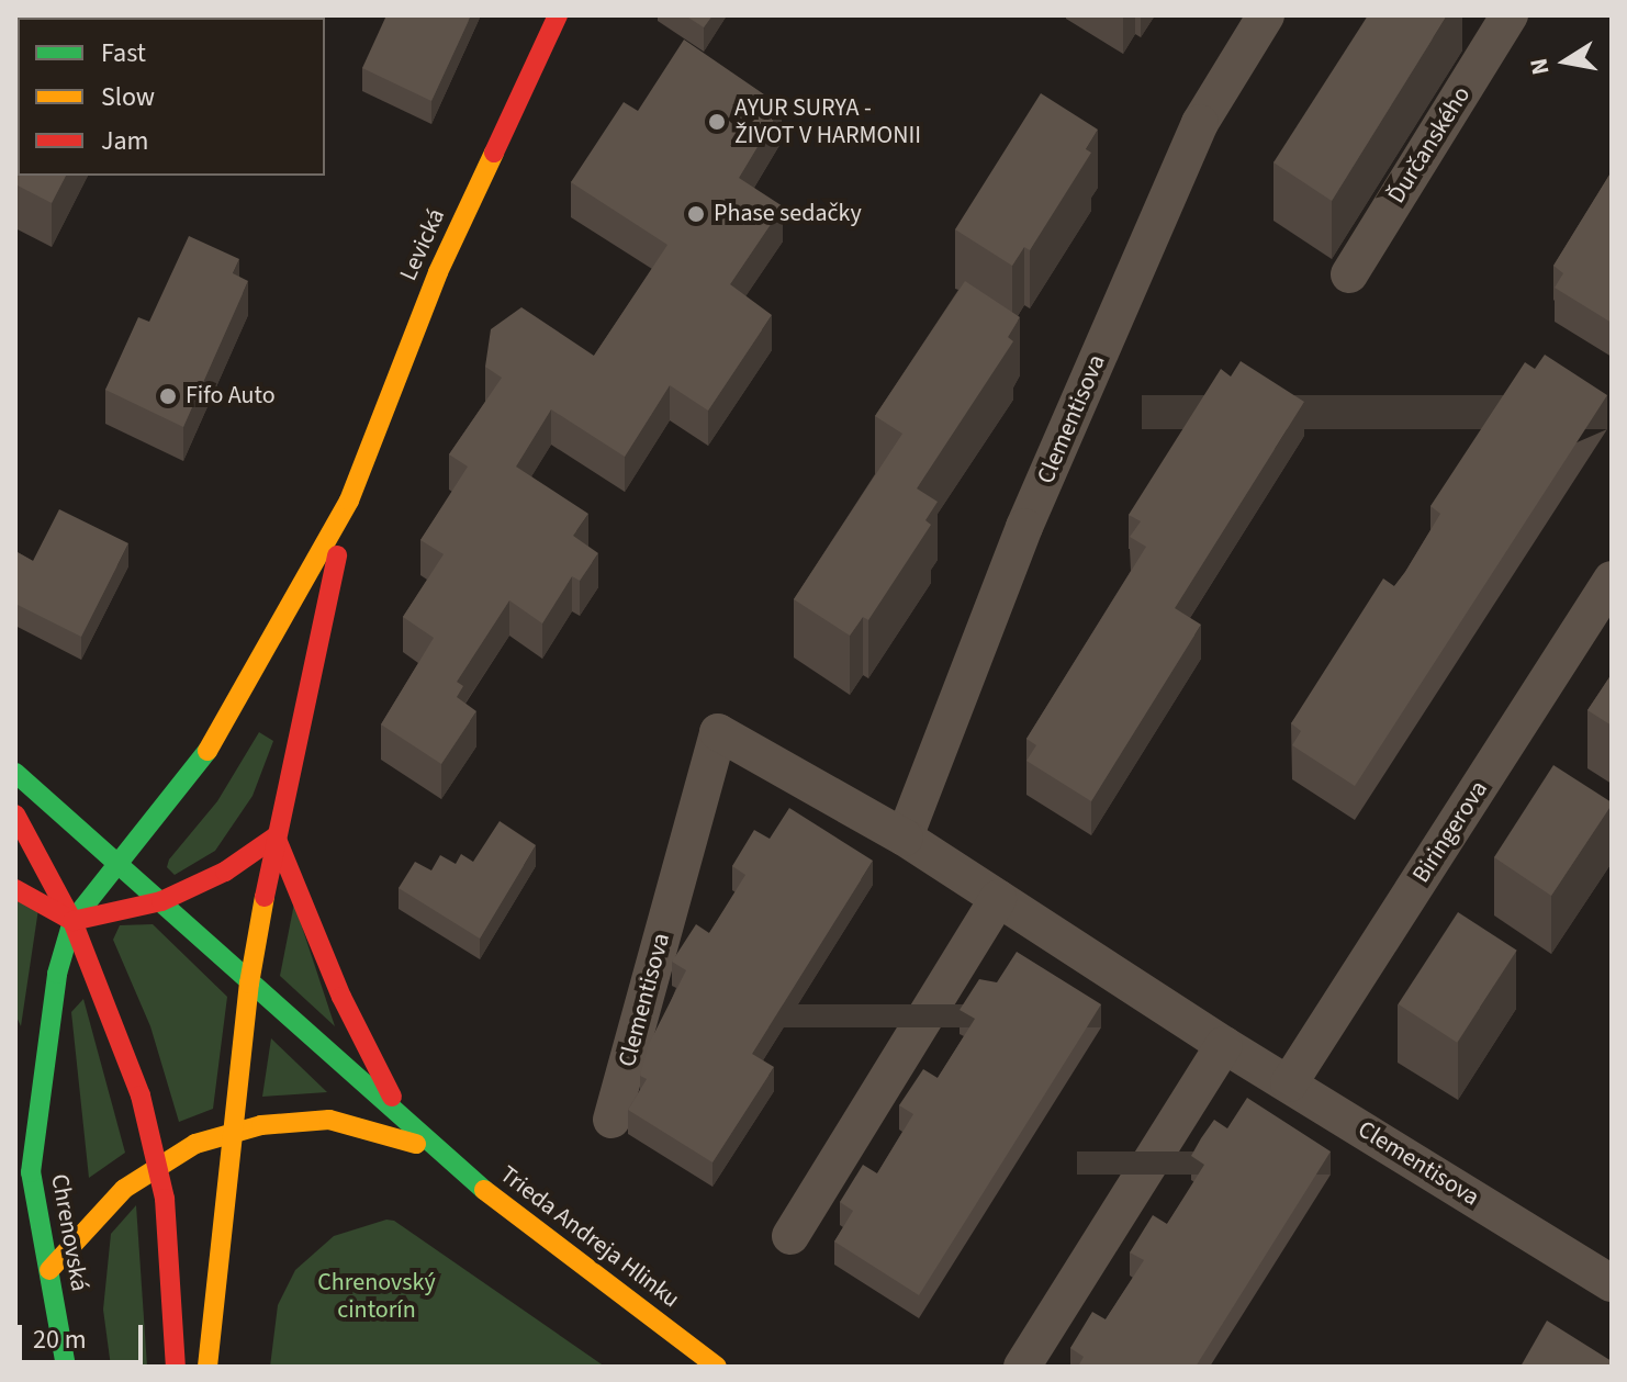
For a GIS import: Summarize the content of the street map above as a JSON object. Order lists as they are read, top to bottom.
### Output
{
  "streets": {
    "main road": ["Levická", "Chrenovská", "Trieda Andreja Hlinku"],
    "street": ["Ďurčanského", "Clementisova", "Biringerova"]
  },
  "crossings": [
    ["Levická", "Chrenovská"],
    ["Clementisova", "Biringerova"]
  ],
  "parks": ["Chrenovský cintorín"],
  "places": ["AYUR SURYA - ŽIVOT V HARMONII", "Phase sedačky", "Fifo Auto"],
  "legend": ["Fast", "Slow", "Jam"],
  "scale_bar": "20 m",
  "north": "left"
}
